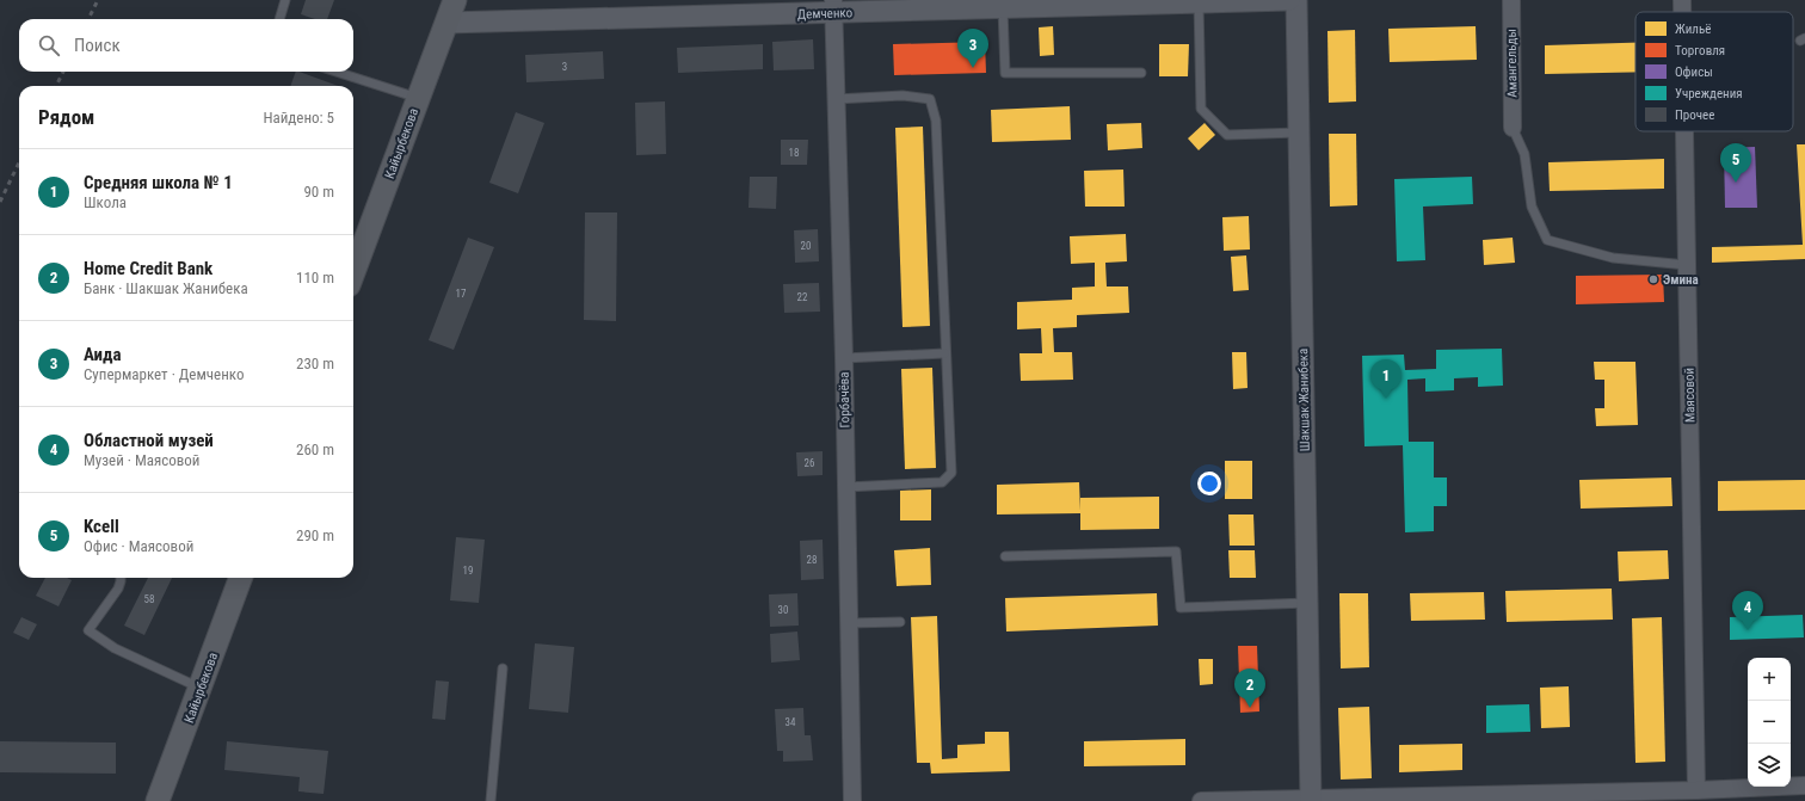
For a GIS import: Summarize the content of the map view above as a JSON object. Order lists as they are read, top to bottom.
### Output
{
  "streets": {
    "main road": ["Кайырбекова"],
    "street": [
      "Демченко",
      "Амангельды",
      "Маясовой",
      "Горбачёва",
      "Шакшак Жанибека"
    ]
  },
  "crossings": [
    ["Демченко", "Кайырбекова"],
    ["Демченко", "Горбачёва"]
  ],
  "places": ["Эмина"],
  "house_numbers": [
    "3",
    "18",
    "20",
    "17",
    "22",
    "26",
    "28",
    "19",
    "58",
    "30",
    "34"
  ],
  "legend": [
    "Жильё",
    "Торговля",
    "Офисы",
    "Учреждения",
    "Прочее"
  ],
  "page": {
    "search": "Поиск",
    "pins": [
      "3",
      "5",
      "1",
      "4",
      "2"
    ],
    "heading": ["Рядом", "Найдено: 5"],
    "list": [
      {
        "mark": "1",
        "name": "Средняя школа № 1",
        "note": "Школа",
        "value": "90 m"
      },
      {
        "mark": "2",
        "name": "Home Credit Bank",
        "note": "Банк · Шакшак Жанибека",
        "value": "110 m"
      },
      {
        "mark": "3",
        "name": "Аида",
        "note": "Супермаркет · Демченко",
        "value": "230 m"
      },
      {
        "mark": "4",
        "name": "Областной музей",
        "note": "Музей · Маясовой",
        "value": "260 m"
      },
      {
        "mark": "5",
        "name": "Kcell",
        "note": "Офис · Маясовой",
        "value": "290 m"
      }
    ],
    "map_buttons": ["+", "−"]
  }
}
